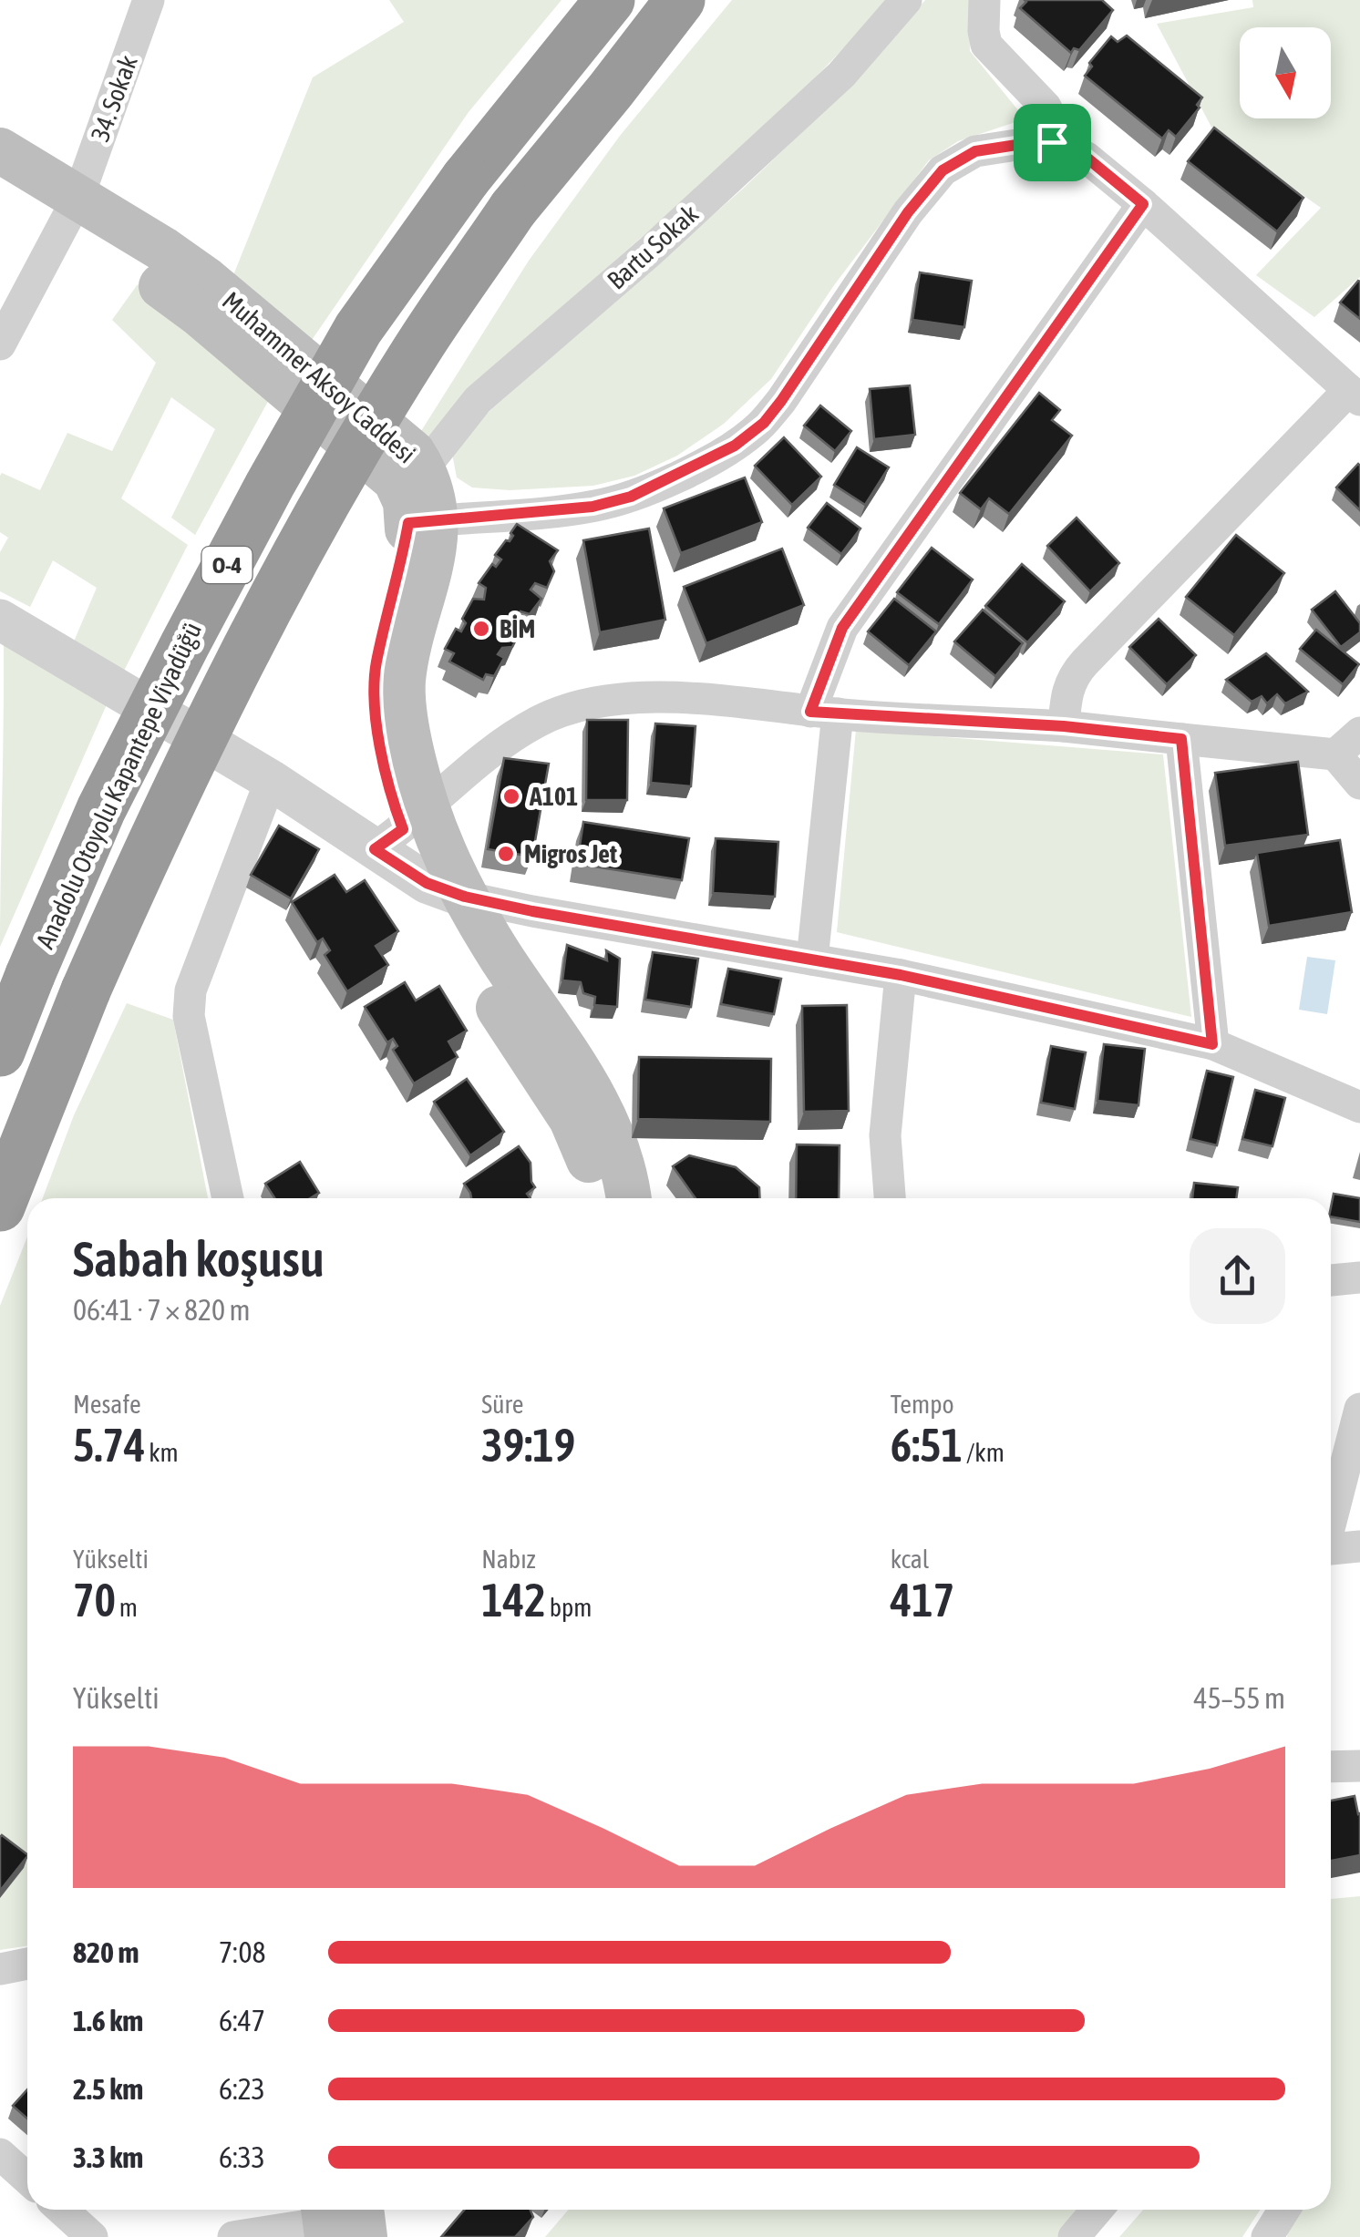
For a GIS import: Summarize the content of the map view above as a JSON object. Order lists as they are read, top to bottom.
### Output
{
  "streets": {
    "highway": ["O-4", "Anadolu Otoyolu Kapantepe Viyadüğü"],
    "main road": ["Muhammer Aksoy Caddesi"],
    "street": ["34. Sokak", "Bartu Sokak"]
  },
  "crossings": [
    ["34. Sokak", "Muhammer Aksoy Caddesi"],
    ["Bartu Sokak", "Muhammer Aksoy Caddesi"]
  ],
  "places": ["BİM", "A101", "Migros Jet"],
  "north": "bottom",
  "page": {
    "heading": ["Sabah koşusu", "06:41 · 7 × 820 m"],
    "stats": [
      ["Mesafe", "5.74 km"],
      ["Süre", "39:19"],
      ["Tempo", "6:51 /km"],
      ["Yükselti", "70 m"],
      ["Nabız", "142 bpm"],
      ["kcal", "417"]
    ],
    "chart": ["Yükselti", "45–55 m"],
    "list": [
      {
        "name": "820 m",
        "note": "7:08"
      },
      {
        "name": "1.6 km",
        "note": "6:47"
      },
      {
        "name": "2.5 km",
        "note": "6:23"
      },
      {
        "name": "3.3 km",
        "note": "6:33"
      }
    ]
  }
}
